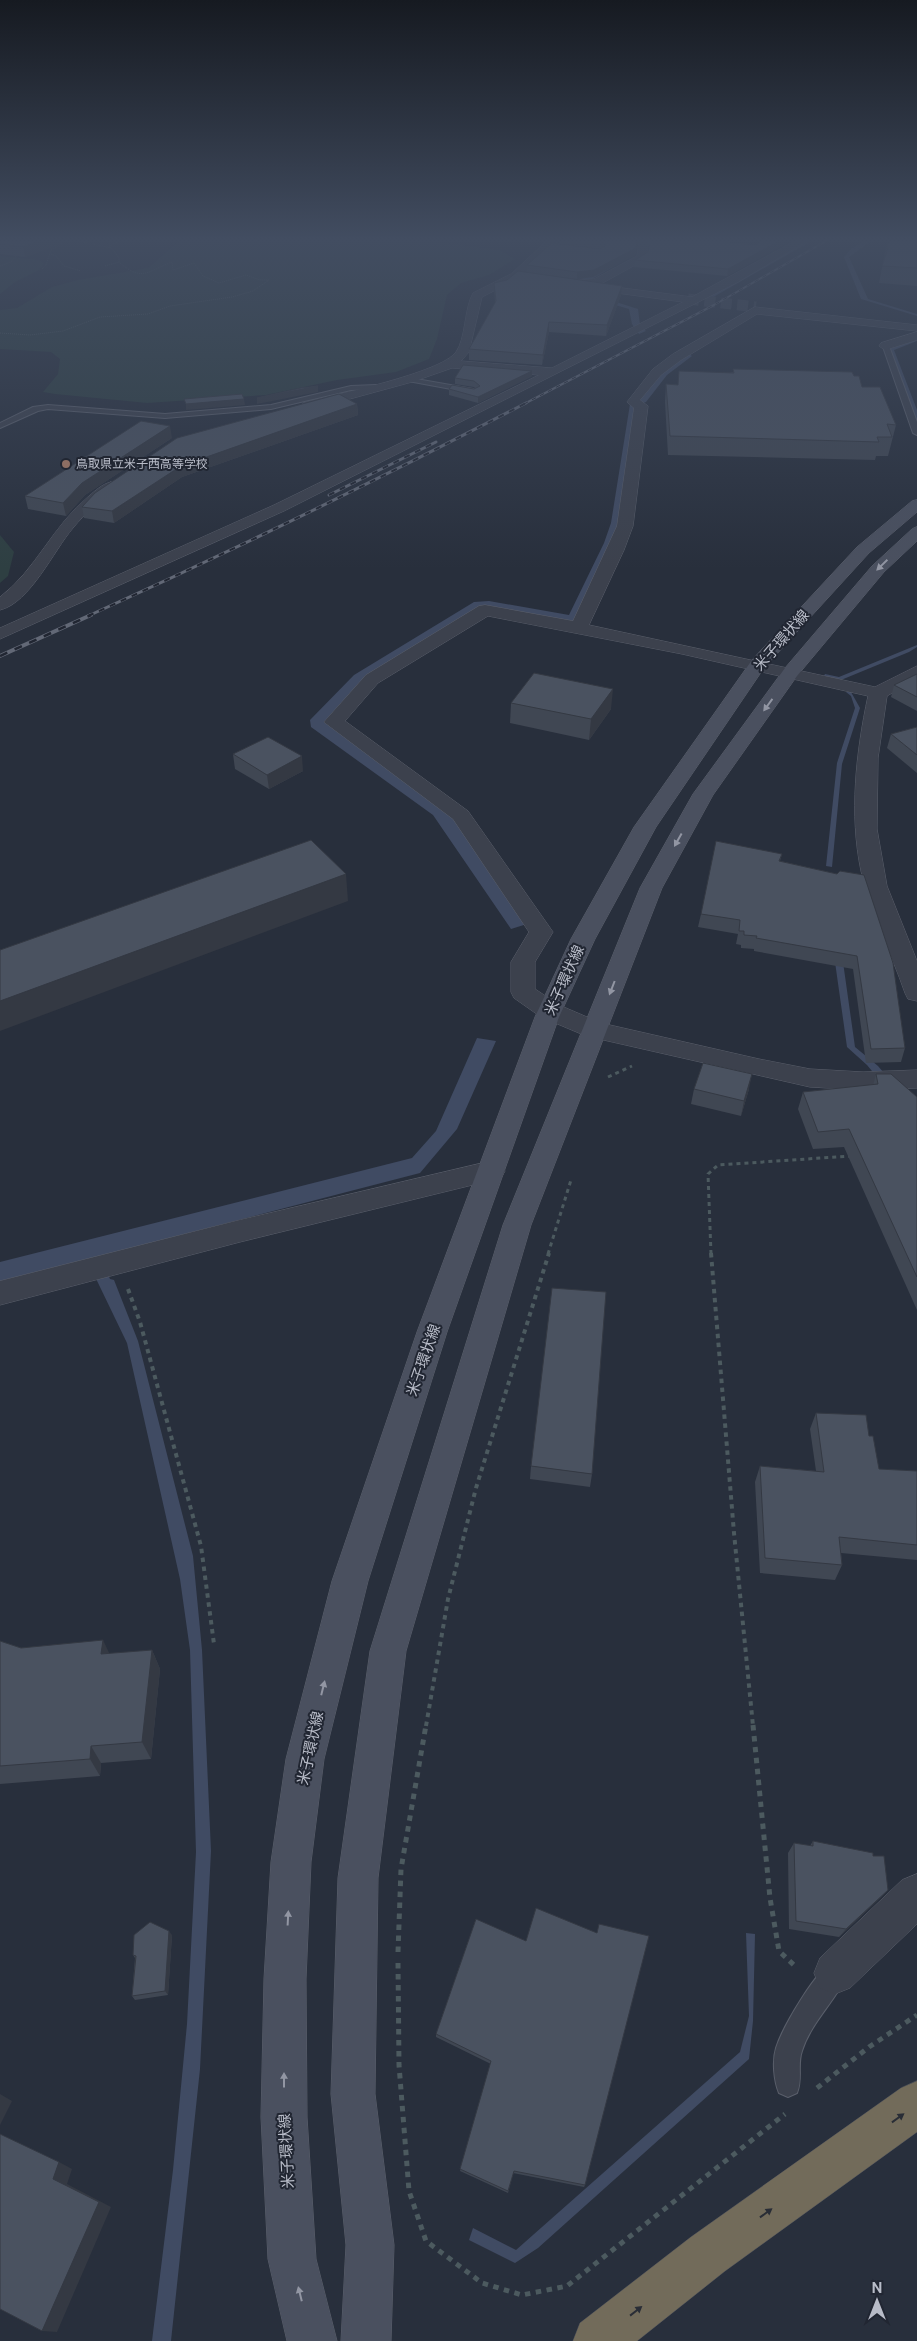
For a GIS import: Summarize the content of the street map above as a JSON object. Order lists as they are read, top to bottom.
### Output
{
  "streets": {
    "main road": ["米子環状線"]
  },
  "places": ["鳥取県立米子西高等学校"],
  "north": "top"
}
